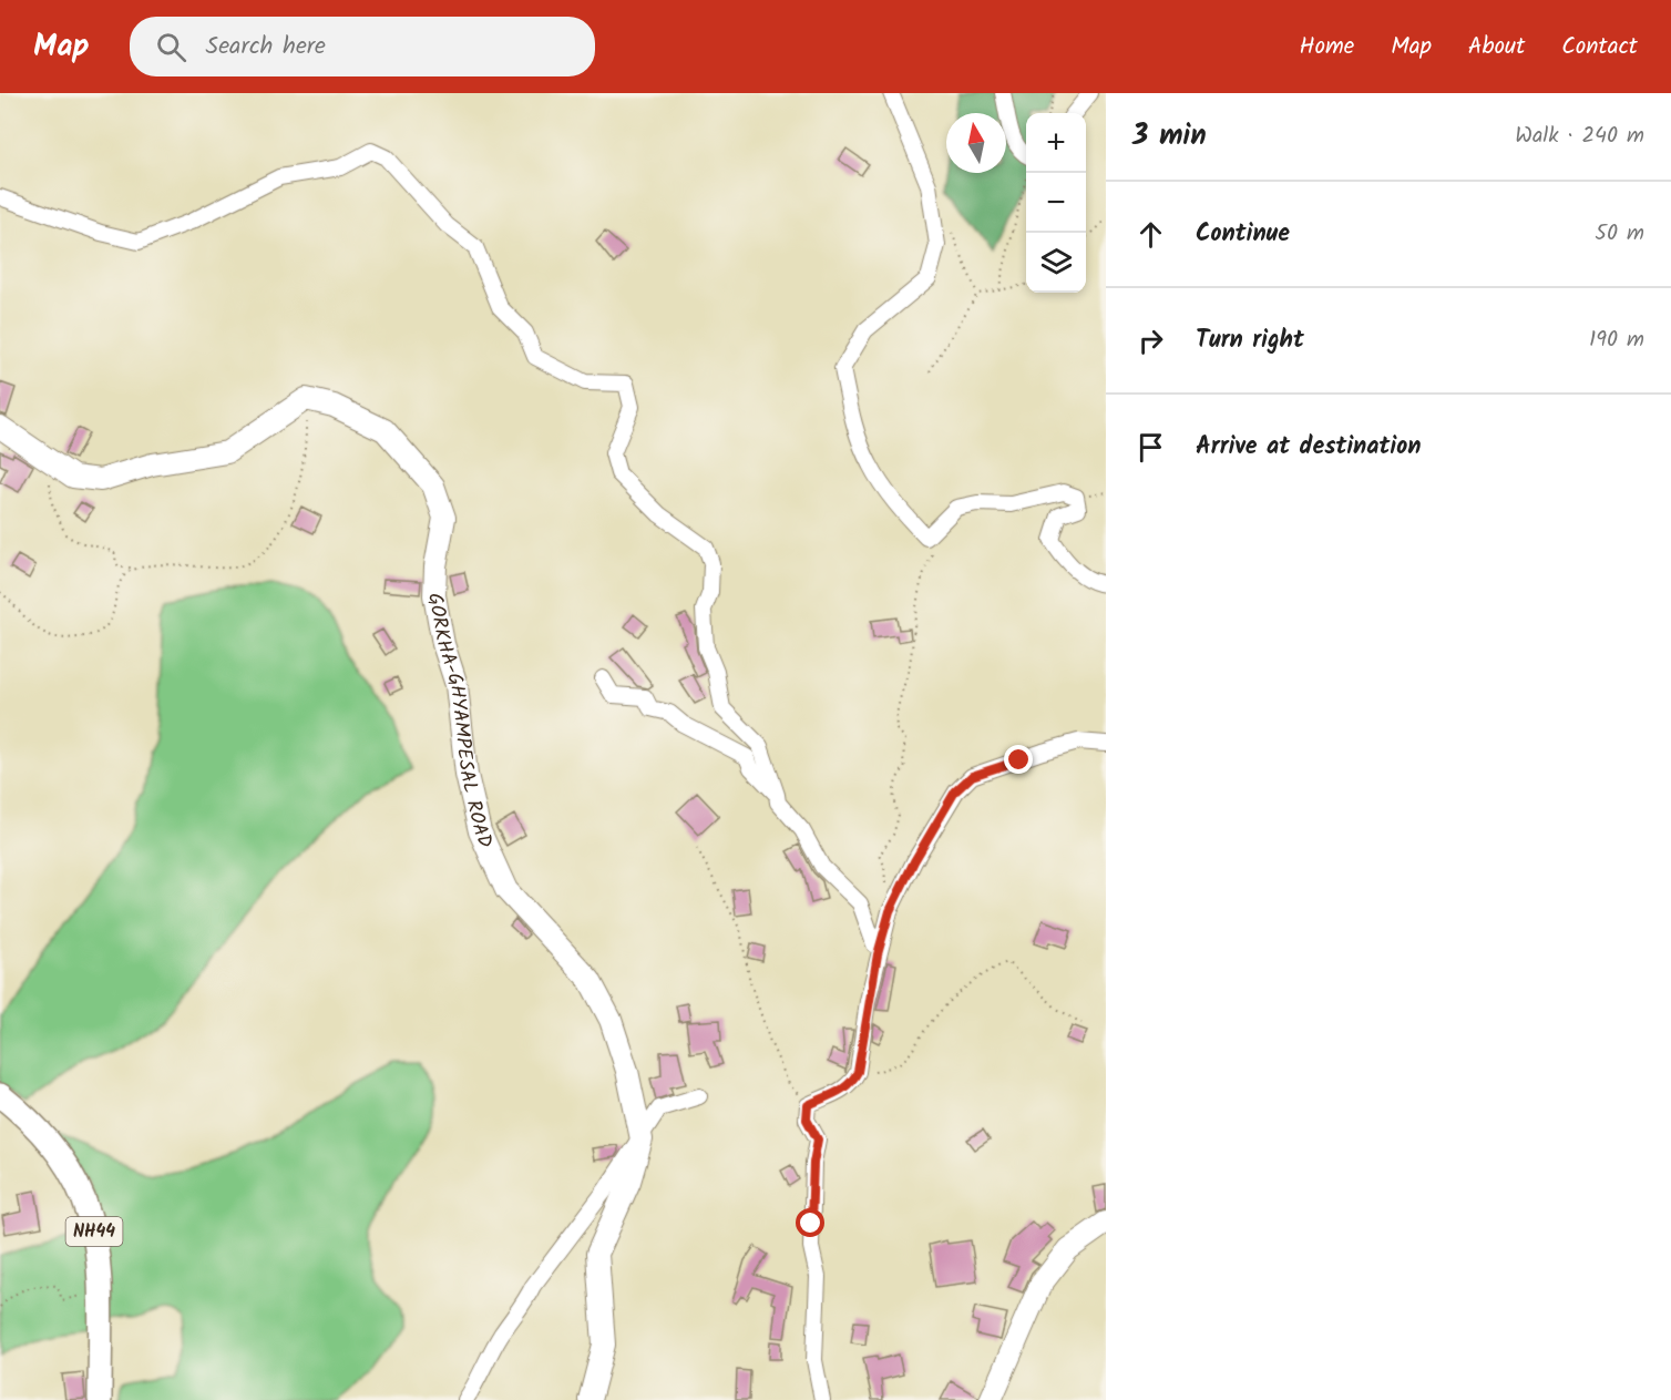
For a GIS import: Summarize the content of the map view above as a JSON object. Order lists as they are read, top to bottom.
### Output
{
  "streets": {
    "main road": ["GORKHA-GHYAMPESAL ROAD", "NH44"]
  },
  "north": "top",
  "page": {
    "header": "Map",
    "search": "Search here",
    "nav": [
      "Home",
      "Map",
      "About",
      "Contact"
    ],
    "heading": ["3 min", "Walk · 240 m"],
    "map_buttons": ["+", "−"],
    "list": [
      ["Continue", "50 m"],
      ["Turn right", "190 m"],
      "Arrive at destination"
    ]
  }
}
